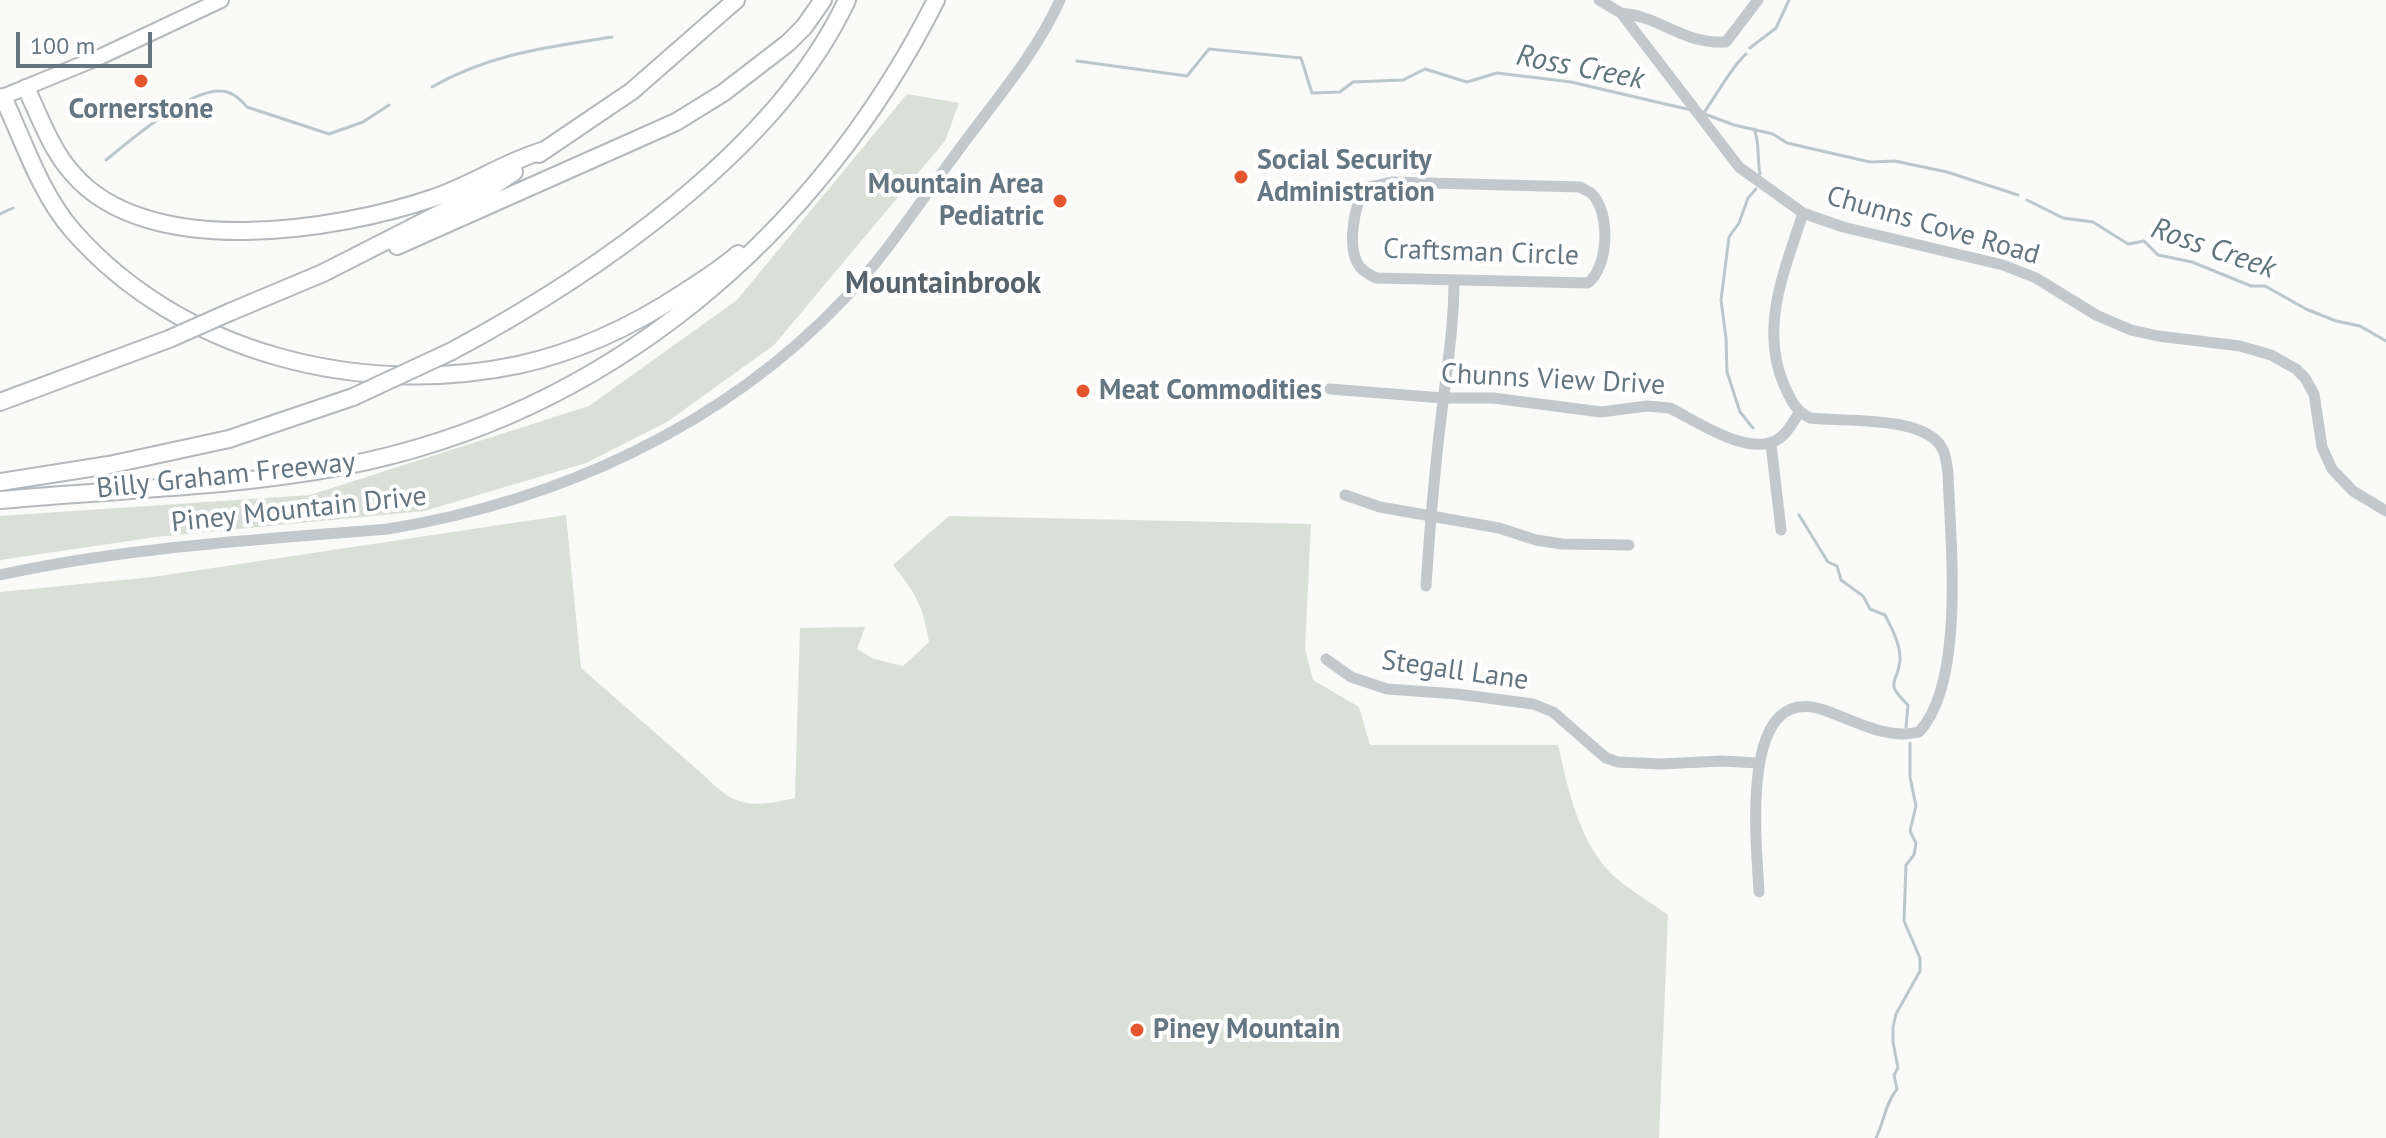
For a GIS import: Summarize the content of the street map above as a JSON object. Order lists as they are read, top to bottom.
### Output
{
  "streets": {
    "highway": ["Billy Graham Freeway"],
    "street": [
      "Chunns Cove Road",
      "Craftsman Circle",
      "Chunns View Drive",
      "Piney Mountain Drive",
      "Stegall Lane"
    ]
  },
  "districts": ["Mountainbrook"],
  "water": ["Ross Creek"],
  "places": [
    "Cornerstone",
    "Social Security Administration",
    "Mountain Area Pediatric",
    "Meat Commodities",
    "Piney Mountain"
  ],
  "scale_bar": "100 m"
}
